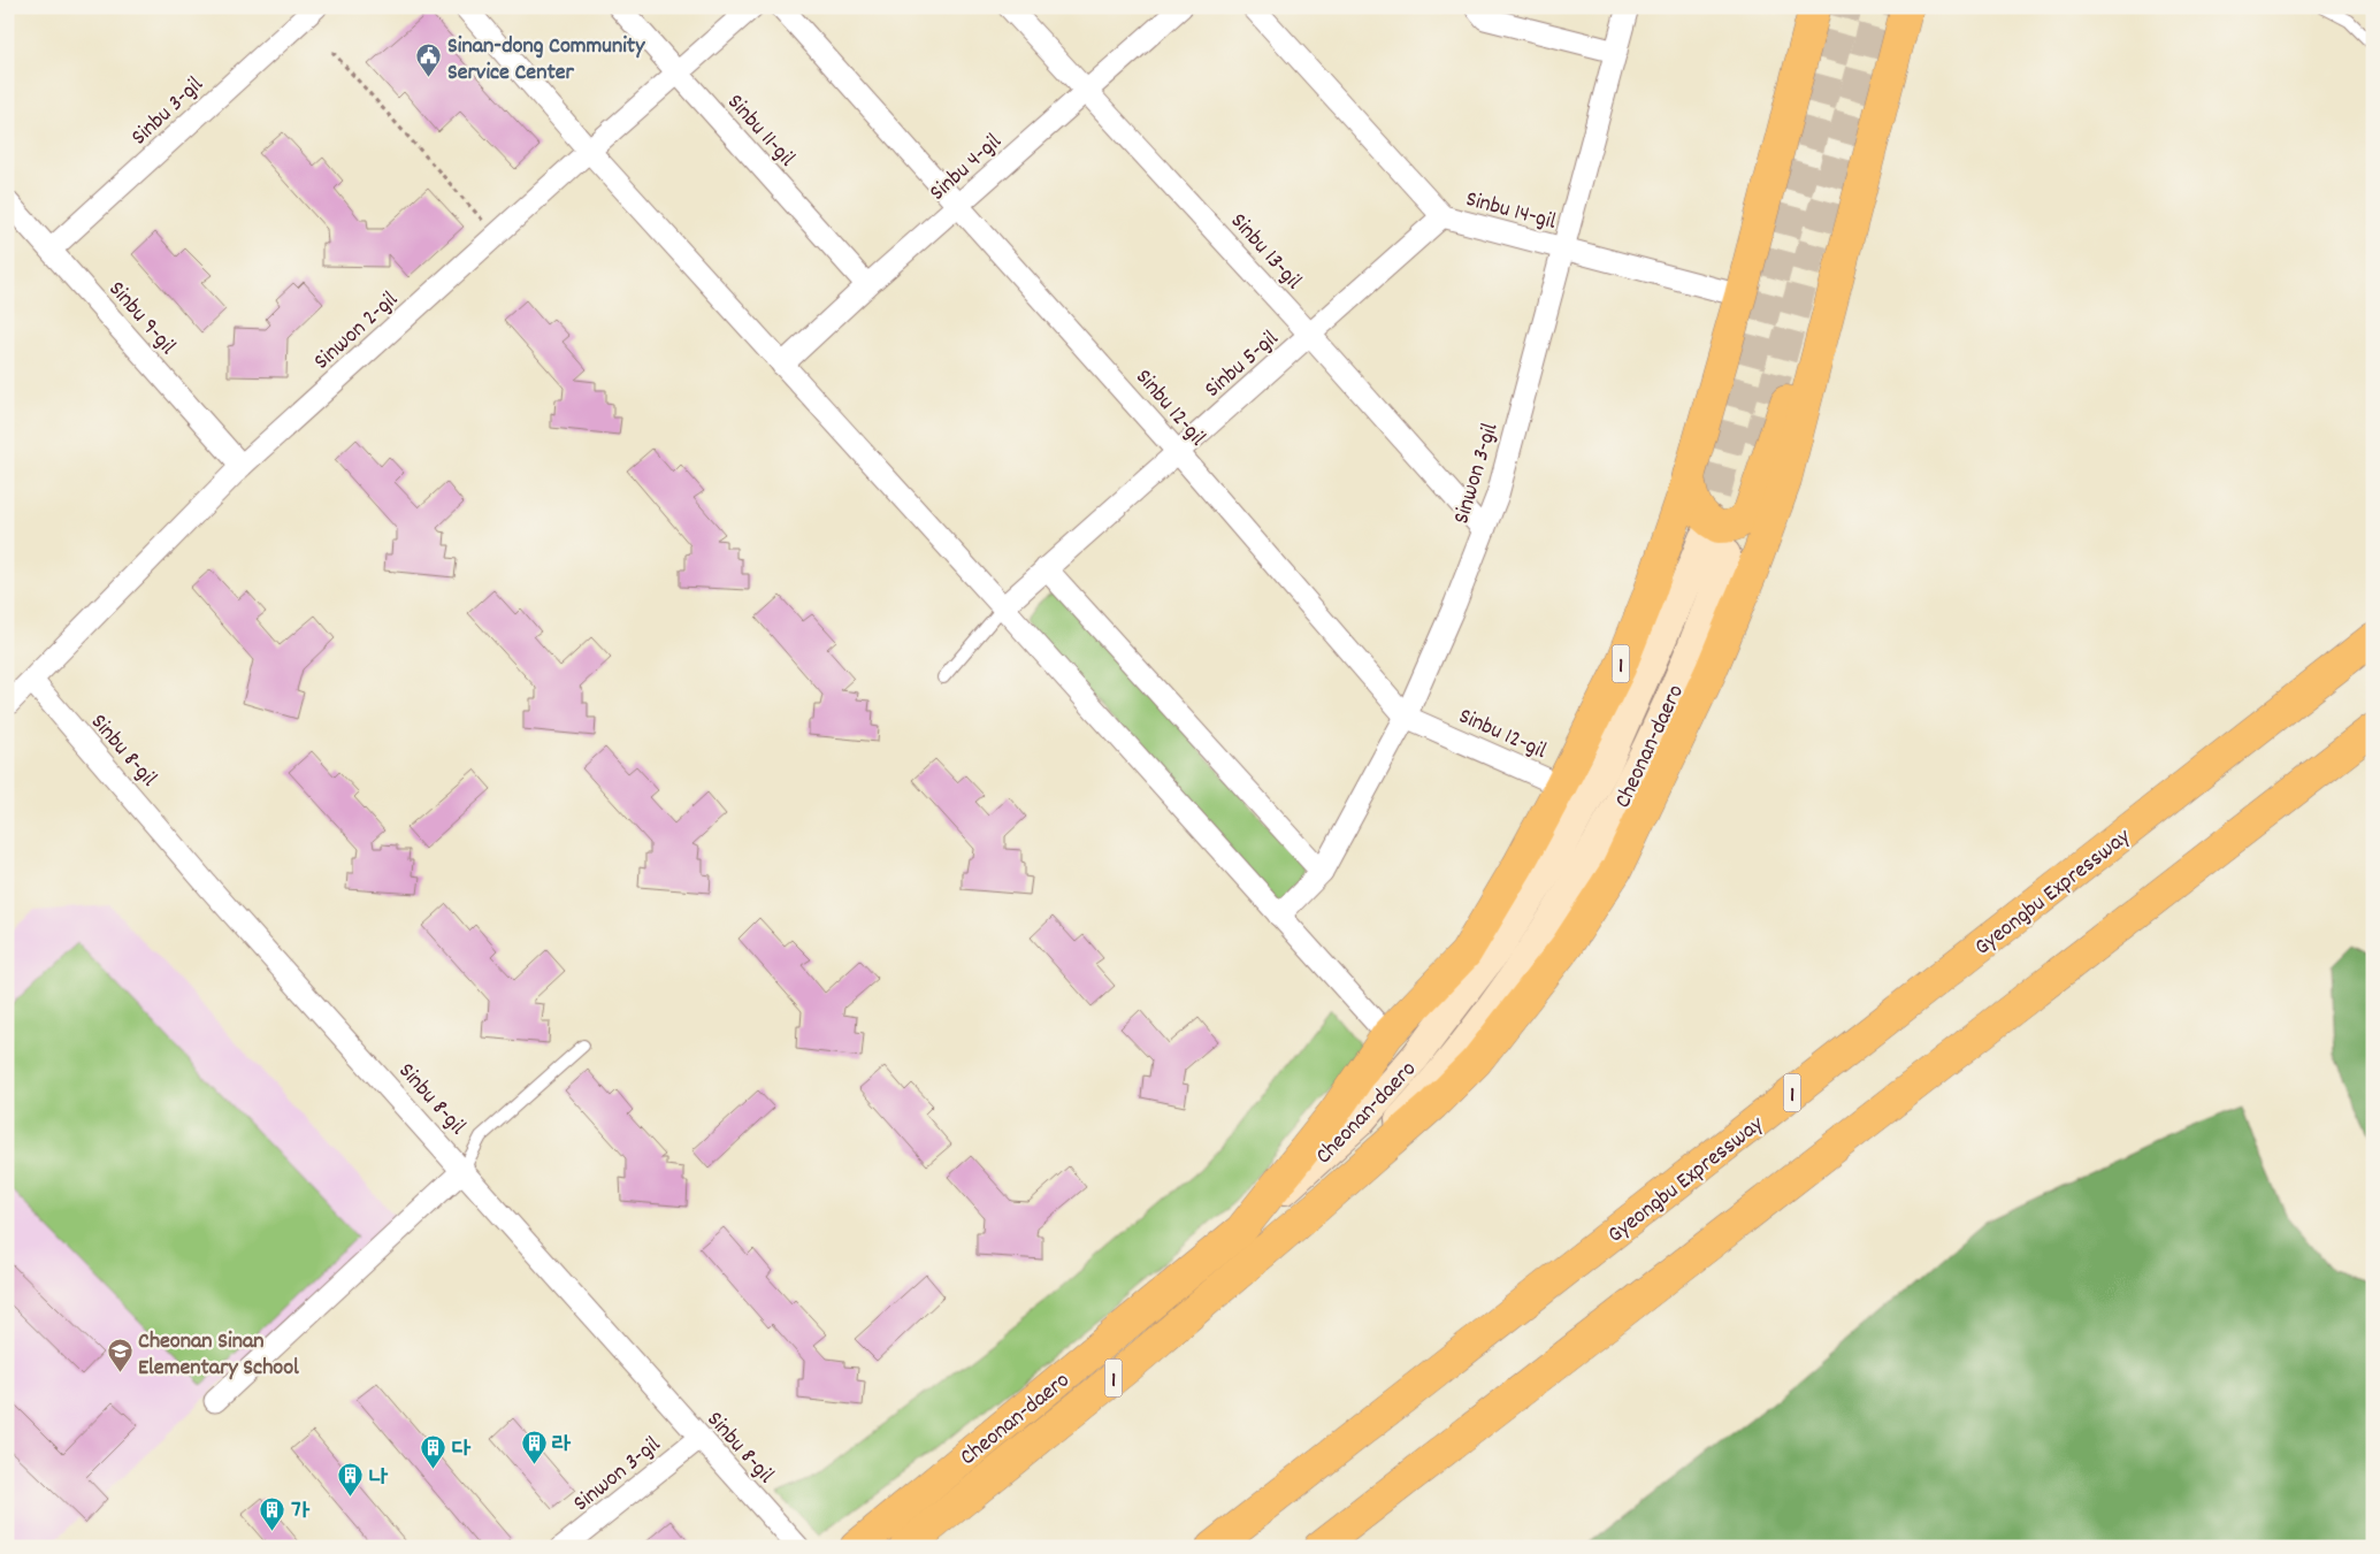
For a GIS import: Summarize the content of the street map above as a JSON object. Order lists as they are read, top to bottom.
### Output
{
  "streets": {
    "main road": ["1", "Cheonan-daero", "Gyeongbu Expressway"],
    "street": [
      "Sinbu 3-gil",
      "Sinbu 11-gil",
      "Sinbu 4-gil",
      "Sinbu 14-gil",
      "Sinbu 13-gil",
      "Sinbu 9-gil",
      "Sinwon 2-gil",
      "Sinbu 5-gil",
      "Sinbu 12-gil",
      "Sinwon 3-gil",
      "Sinbu 8-gil"
    ]
  },
  "crossings": [
    ["Sinbu 3-gil", "Sinbu 9-gil"],
    ["Sinbu 11-gil", "Sinbu 4-gil"],
    ["Sinbu 11-gil", "Sinwon 2-gil"],
    ["Sinbu 4-gil", "Sinbu 13-gil"],
    ["Sinbu 4-gil", "Sinbu 12-gil"],
    ["Sinbu 14-gil", "Sinbu 5-gil"],
    ["Sinbu 14-gil", "Sinwon 3-gil"],
    ["Sinbu 14-gil", "1"],
    ["Sinbu 13-gil", "Sinbu 5-gil"],
    ["Sinbu 13-gil", "Sinwon 3-gil"],
    ["Sinbu 9-gil", "Sinwon 2-gil"],
    ["Sinwon 2-gil", "Sinbu 8-gil"],
    ["Sinbu 5-gil", "Sinbu 12-gil"],
    ["Sinbu 12-gil", "Sinwon 3-gil"],
    ["Sinbu 12-gil", "1"],
    ["Sinwon 3-gil", "Sinbu 8-gil"],
    ["1", "Cheonan-daero"]
  ],
  "places": {
    "public building": ["Sinan-dong Community Service Center"],
    "school or university": ["Cheonan Sinan Elementary School"],
    "building": [
      "라",
      "다",
      "나",
      "가"
    ]
  }
}
